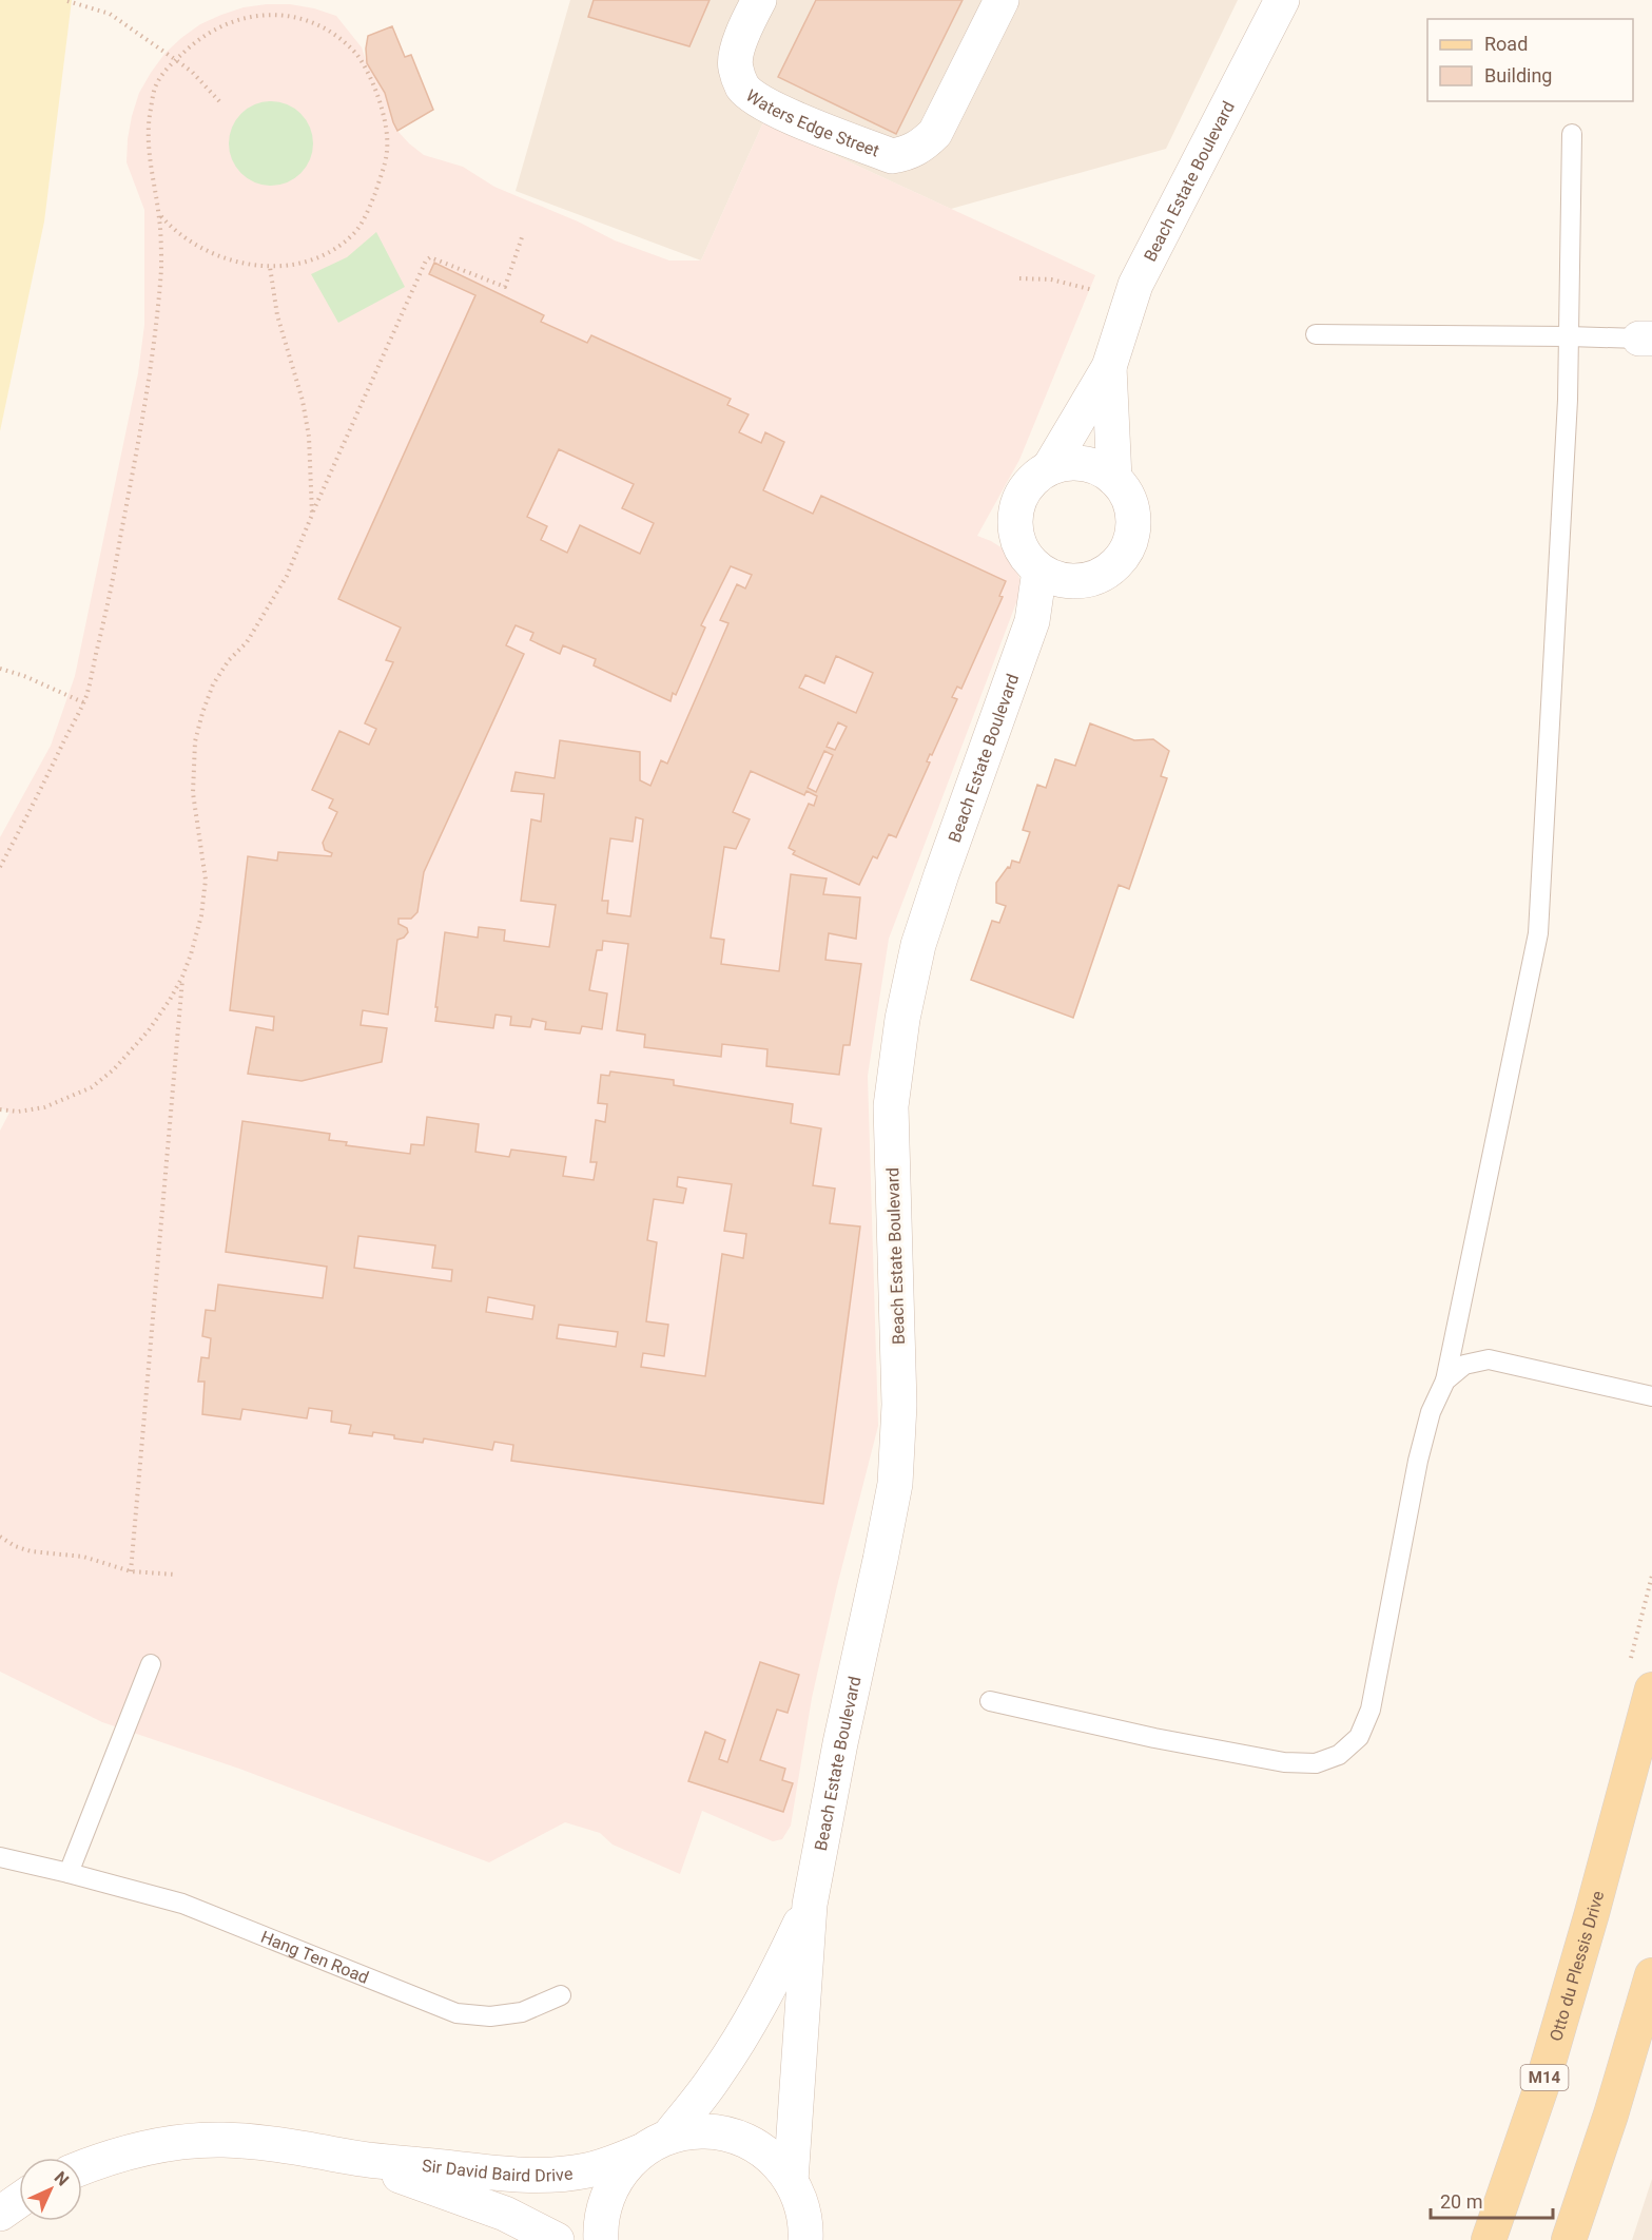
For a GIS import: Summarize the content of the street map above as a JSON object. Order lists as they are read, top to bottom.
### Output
{
  "streets": {
    "main road": ["Otto du Plessis Drive", "M14"],
    "street": ["Waters Edge Street", "Beach Estate Boulevard", "Sir David Baird Drive"],
    "lane": ["Hang Ten Road"]
  },
  "crossings": [
    ["Beach Estate Boulevard", "Sir David Baird Drive"]
  ],
  "legend": ["Road", "Building"],
  "scale_bar": "20 m",
  "north": "top right"
}
